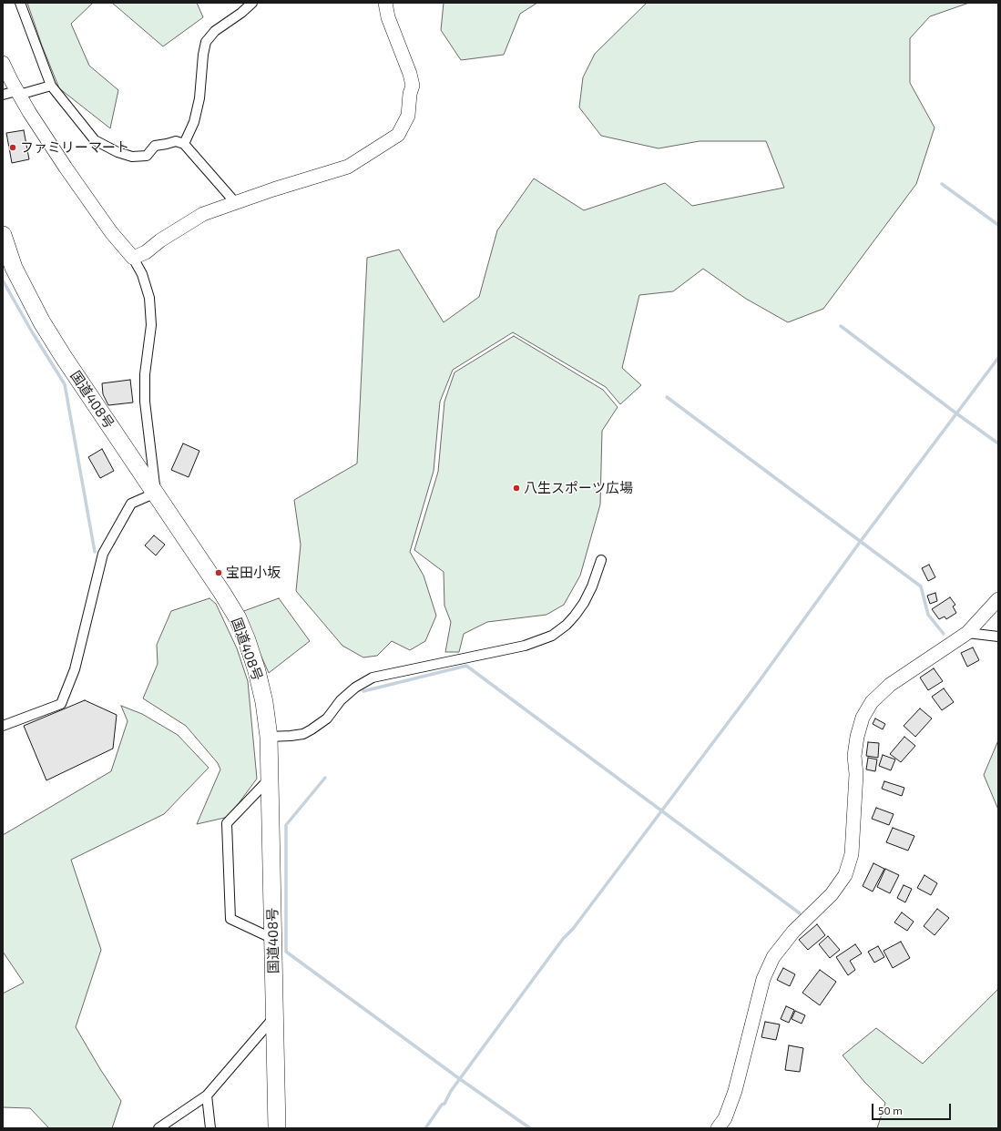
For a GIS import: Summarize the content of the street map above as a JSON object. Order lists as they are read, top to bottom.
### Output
{
  "streets": {
    "highway": ["国道408号"]
  },
  "places": ["ファミリーマート", "八生スポーツ広場", "宝田小坂"],
  "scale_bar": "50 m"
}
